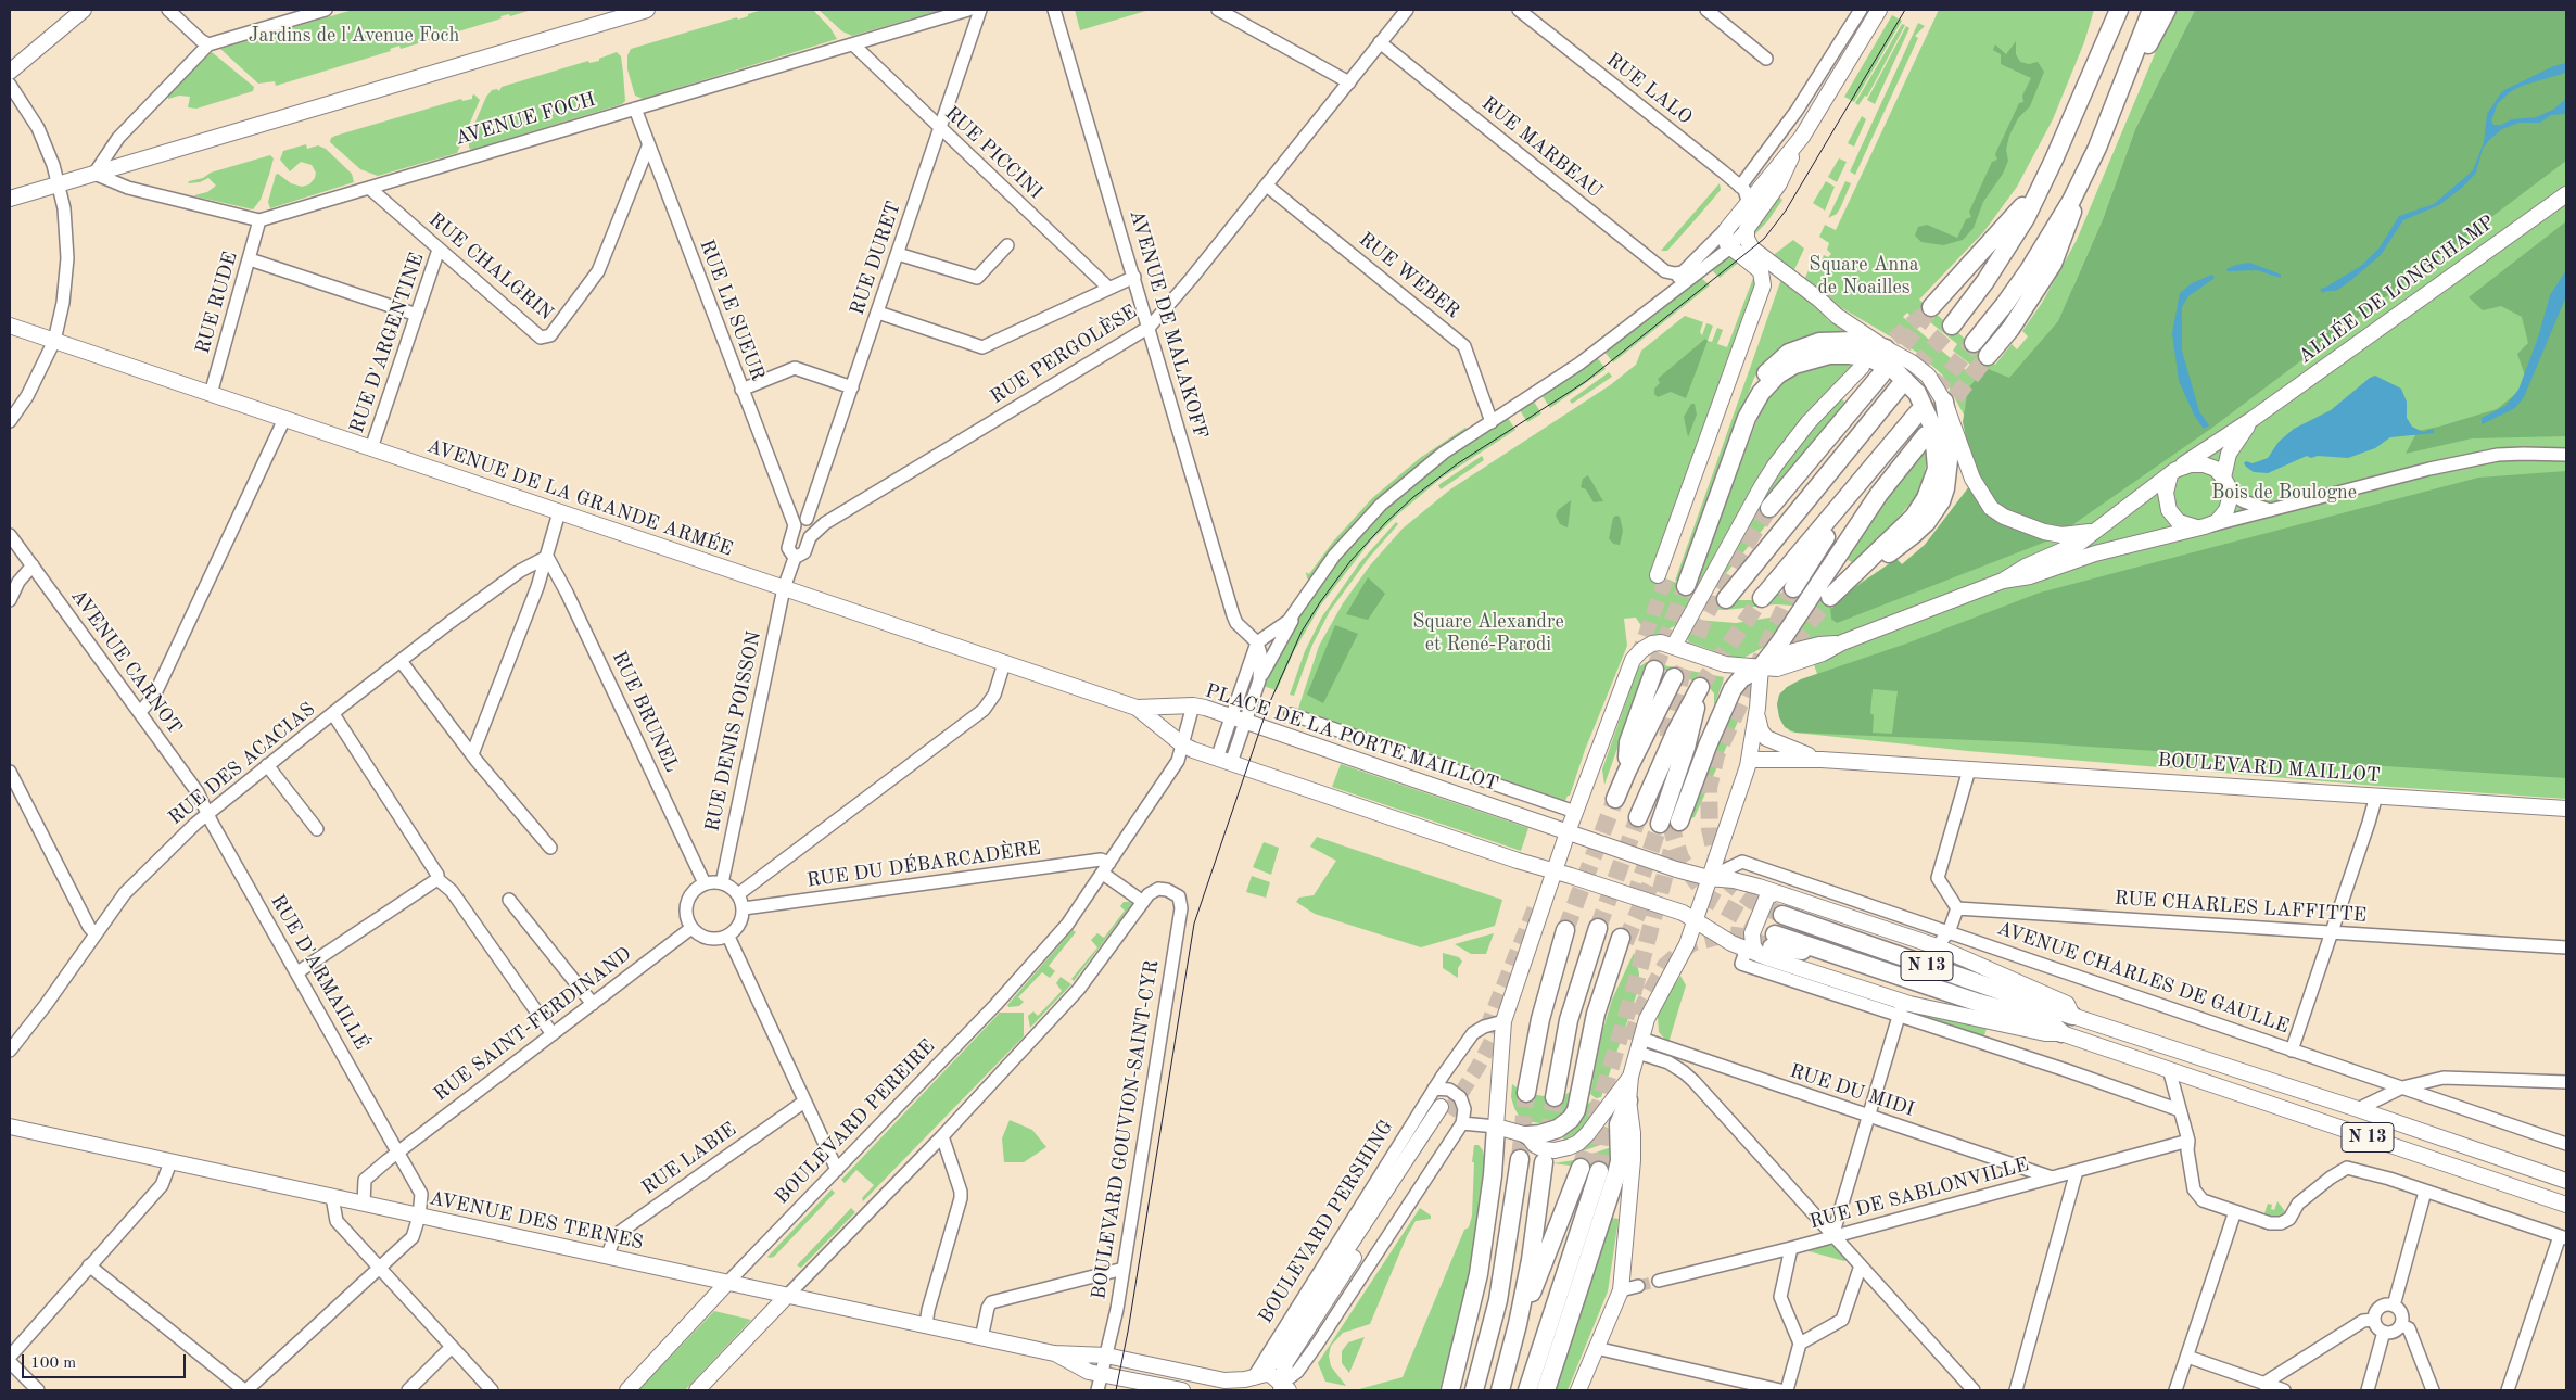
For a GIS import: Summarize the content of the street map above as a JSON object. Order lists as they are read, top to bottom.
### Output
{
  "streets": {
    "highway": ["N 13"],
    "main road": [
      "ALLÉE DE LONGCHAMP",
      "AVENUE DE LA GRANDE ARMÉE",
      "PLACE DE LA PORTE MAILLOT",
      "BOULEVARD MAILLOT",
      "BOULEVARD PEREIRE",
      "AVENUE DES TERNES",
      "BOULEVARD PERSHING"
    ],
    "street": [
      "RUE LALO",
      "AVENUE FOCH",
      "RUE MARBEAU",
      "RUE PICCINI",
      "RUE DURET",
      "RUE CHALGRIN",
      "RUE WEBER",
      "RUE RUDE",
      "RUE LE SUEUR",
      "AVENUE DE MALAKOFF",
      "RUE D'ARGENTINE",
      "RUE PERGOLÈSE",
      "AVENUE CARNOT",
      "RUE BRUNEL",
      "RUE DENIS POISSON",
      "RUE DES ACACIAS",
      "RUE DU DÉBARCADÈRE",
      "RUE CHARLES LAFFITTE",
      "RUE D'ARMAILLÉ",
      "AVENUE CHARLES DE GAULLE",
      "RUE SAINT-FERDINAND",
      "RUE DU MIDI",
      "BOULEVARD GOUVION-SAINT-CYR",
      "RUE LABIE",
      "RUE DE SABLONVILLE"
    ]
  },
  "crossings": [
    ["AVENUE FOCH", "RUE PICCINI"],
    ["AVENUE FOCH", "RUE CHALGRIN"],
    ["AVENUE FOCH", "RUE RUDE"],
    ["AVENUE FOCH", "RUE LE SUEUR"],
    ["RUE MARBEAU", "RUE PERGOLÈSE"],
    ["RUE PICCINI", "RUE DURET"],
    ["RUE CHALGRIN", "RUE LE SUEUR"],
    ["RUE CHALGRIN", "RUE D'ARGENTINE"],
    ["RUE WEBER", "RUE PERGOLÈSE"],
    ["RUE RUDE", "AVENUE DE LA GRANDE ARMÉE"],
    ["AVENUE DE MALAKOFF", "RUE PERGOLÈSE"],
    ["RUE D'ARGENTINE", "AVENUE DE LA GRANDE ARMÉE"],
    ["RUE PERGOLÈSE", "RUE DENIS POISSON"],
    ["AVENUE DE LA GRANDE ARMÉE", "RUE DENIS POISSON"],
    ["AVENUE DE LA GRANDE ARMÉE", "PLACE DE LA PORTE MAILLOT"],
    ["AVENUE CARNOT", "RUE DES ACACIAS"],
    ["AVENUE CARNOT", "RUE D'ARMAILLÉ"],
    ["RUE BRUNEL", "RUE DENIS POISSON"],
    ["RUE BRUNEL", "RUE DES ACACIAS"],
    ["RUE BRUNEL", "RUE DU DÉBARCADÈRE"],
    ["RUE BRUNEL", "RUE SAINT-FERDINAND"],
    ["RUE DENIS POISSON", "RUE DU DÉBARCADÈRE"],
    ["RUE DENIS POISSON", "RUE SAINT-FERDINAND"],
    ["PLACE DE LA PORTE MAILLOT", "AVENUE CHARLES DE GAULLE"],
    ["PLACE DE LA PORTE MAILLOT", "BOULEVARD PEREIRE"],
    ["RUE DES ACACIAS", "RUE D'ARMAILLÉ"],
    ["RUE DU DÉBARCADÈRE", "RUE SAINT-FERDINAND"],
    ["RUE DU DÉBARCADÈRE", "BOULEVARD PEREIRE"],
    ["RUE D'ARMAILLÉ", "RUE SAINT-FERDINAND"],
    ["RUE D'ARMAILLÉ", "AVENUE DES TERNES"],
    ["RUE SAINT-FERDINAND", "AVENUE DES TERNES"],
    ["RUE DU MIDI", "RUE DE SABLONVILLE"],
    ["BOULEVARD PEREIRE", "AVENUE DES TERNES"],
    ["BOULEVARD GOUVION-SAINT-CYR", "AVENUE DES TERNES"],
    ["RUE LABIE", "AVENUE DES TERNES"],
    ["AVENUE DES TERNES", "BOULEVARD PERSHING"]
  ],
  "parks": [
    "Jardins de l'Avenue Foch",
    "Square Anna de Noailles",
    "Bois de Boulogne",
    "Square Alexandre et René-Parodi"
  ],
  "scale_bar": "100 m"
}
